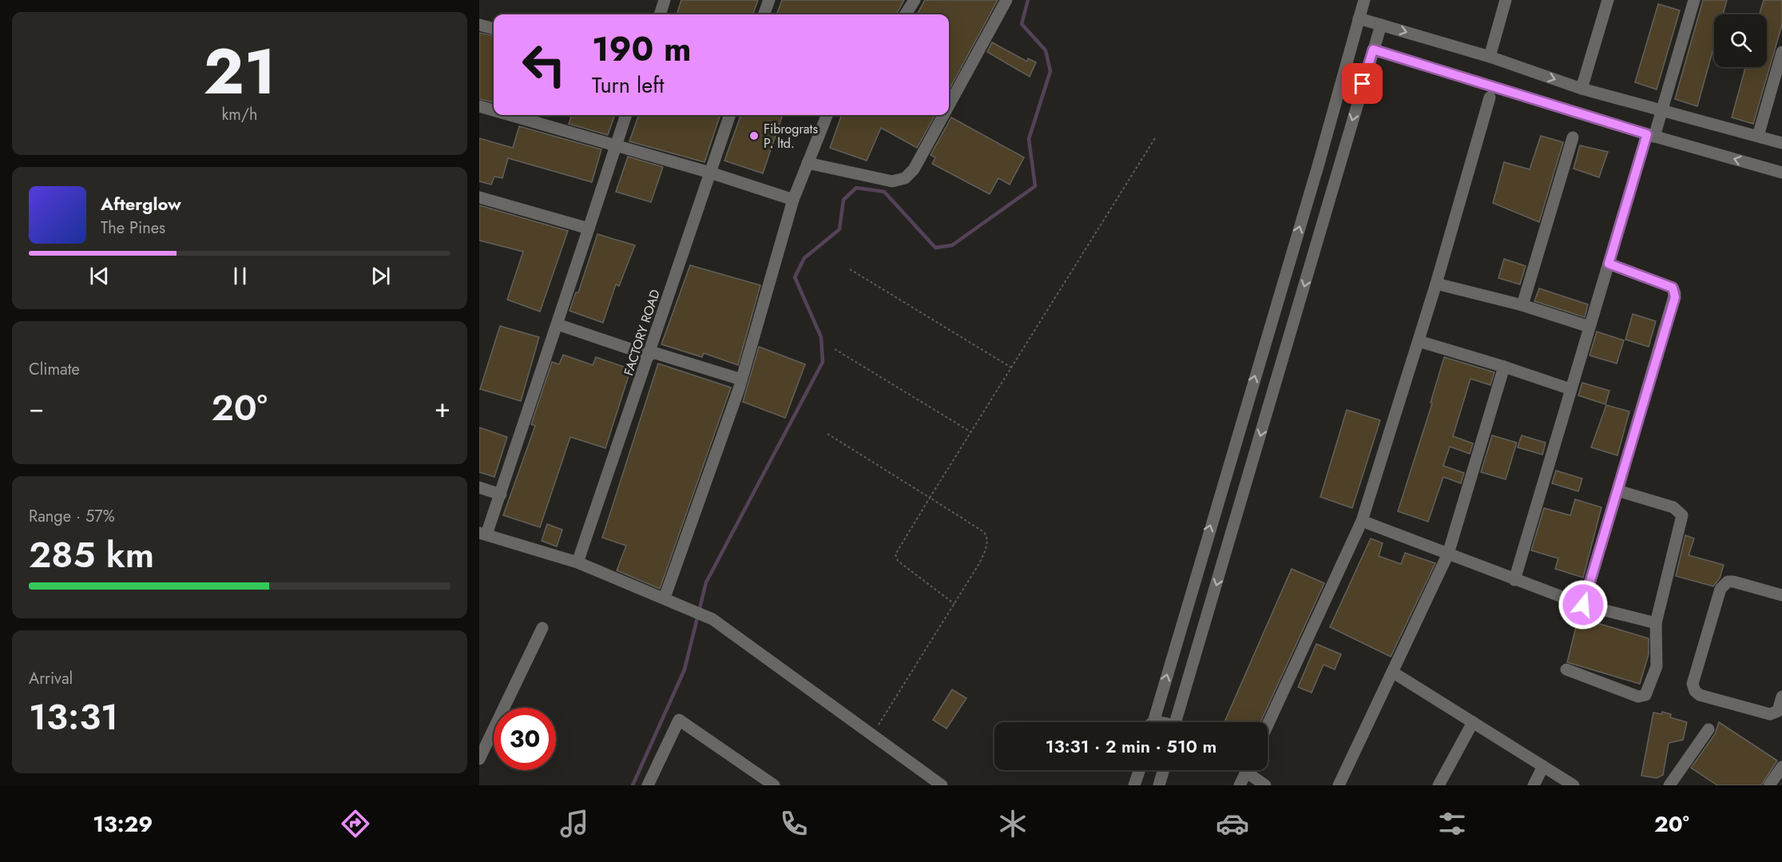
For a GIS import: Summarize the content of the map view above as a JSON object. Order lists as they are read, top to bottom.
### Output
{
  "streets": {
    "street": ["FACTORY ROAD"]
  },
  "places": ["Fibrograts P. ltd."],
  "page": {
    "tile": [
      ["21", "km/h"],
      "Climate",
      ["Range · 57%", "285 km"],
      ["Arrival", "13:31"]
    ],
    "turn": ["190 m", "Turn left"],
    "song": ["Afterglow", "The Pines"],
    "heat": ["−", "20°", "+"],
    "limit": "30",
    "trip": "13:31 · 2 min · 510 m",
    "tabs": ["13:29", "20°"]
  }
}
